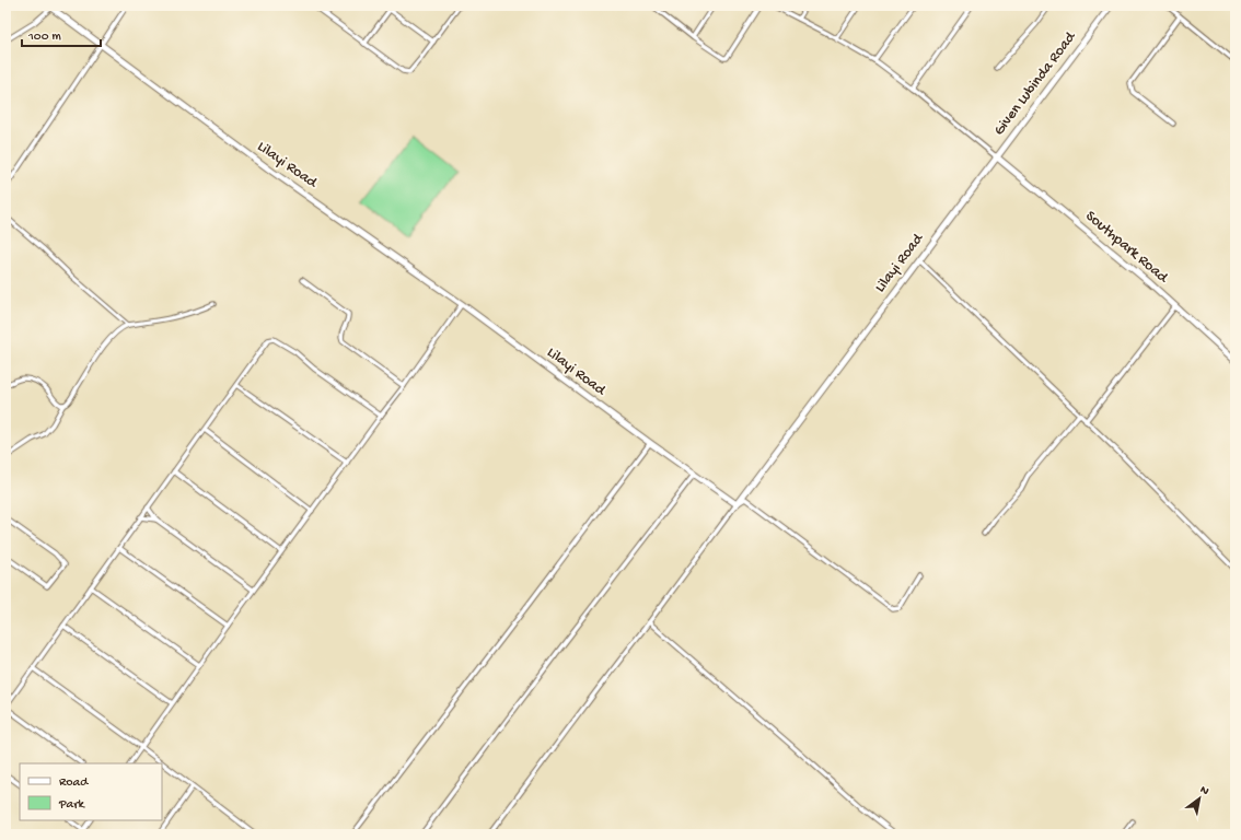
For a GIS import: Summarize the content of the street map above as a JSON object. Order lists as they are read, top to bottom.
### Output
{
  "streets": {
    "street": ["Given Lubinda Road", "Lilayi Road", "Southpark Road"]
  },
  "crossings": [
    ["Given Lubinda Road", "Lilayi Road"],
    ["Given Lubinda Road", "Southpark Road"],
    ["Lilayi Road", "Southpark Road"]
  ],
  "legend": ["Road", "Park"],
  "scale_bar": "100 m",
  "north": "top right"
}
